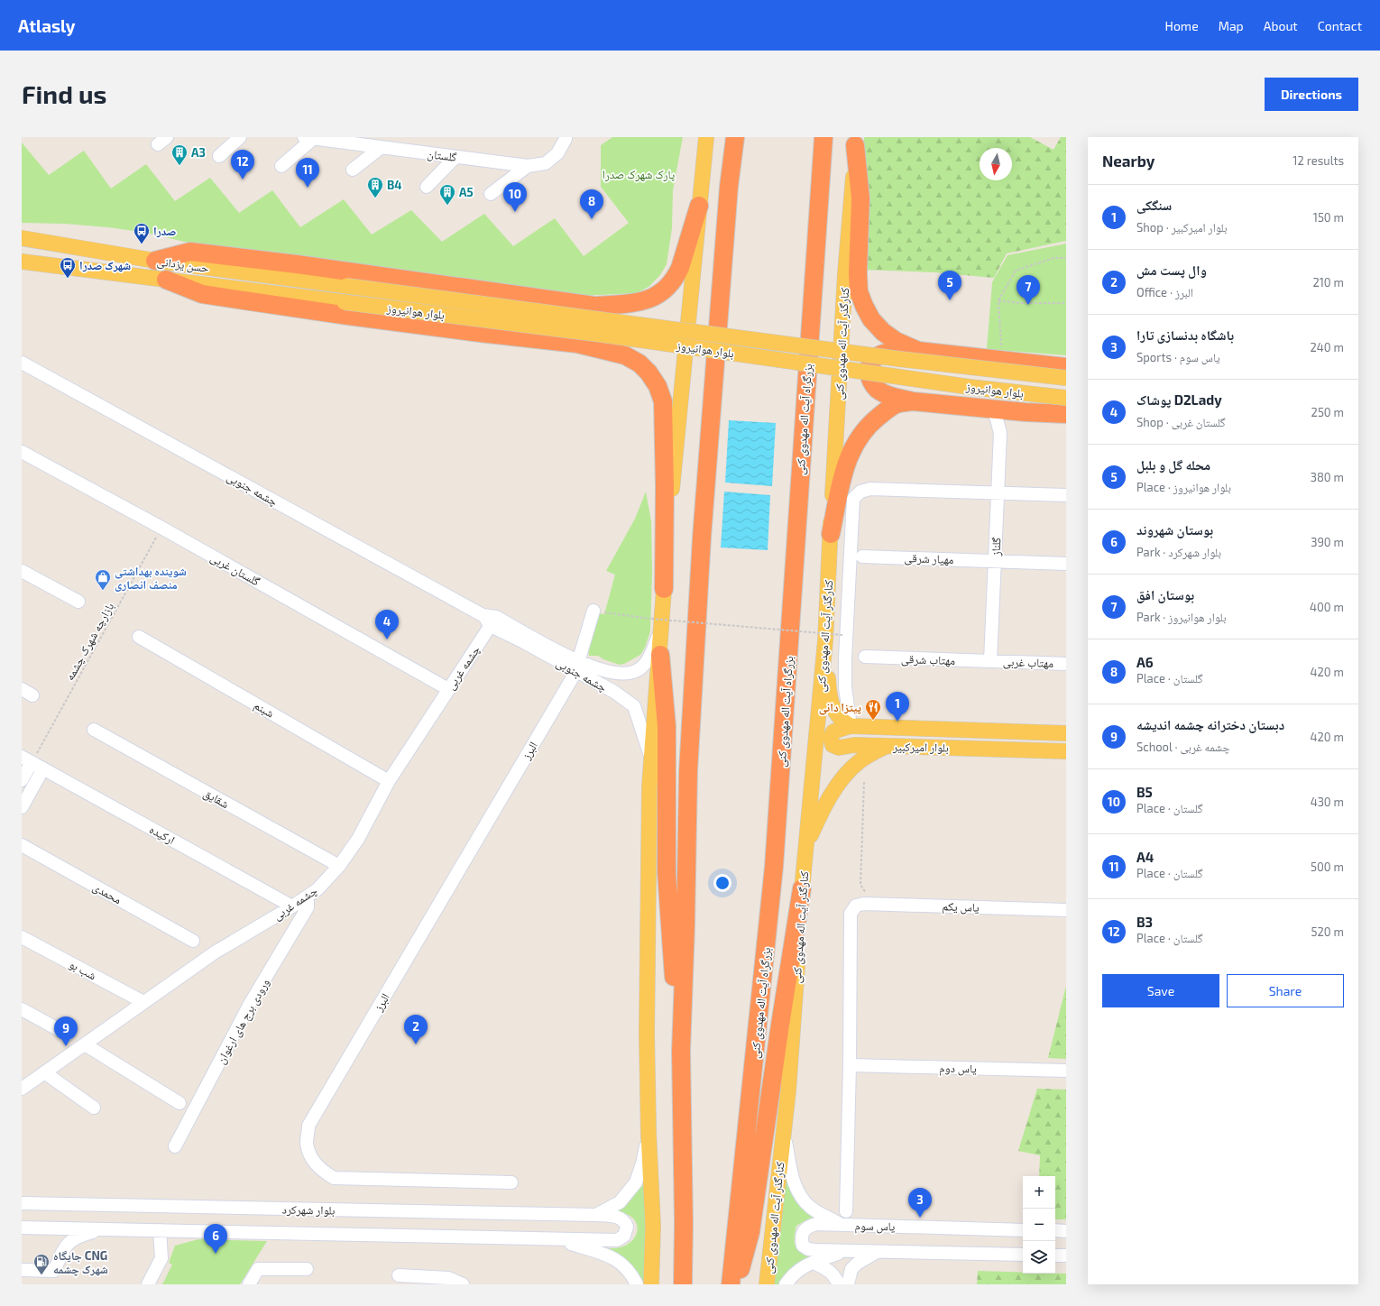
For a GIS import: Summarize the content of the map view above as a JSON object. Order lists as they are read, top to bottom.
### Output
{
  "streets": {
    "highway": ["بزرگراه آیت اله مهدوی کنی"],
    "main road": [
      "حسن یزدانی",
      "بلوار هوانیروز",
      "کنارگذر آیت اله مهدوی کنی",
      "بلوار امیرکبیر"
    ],
    "street": [
      "گلستان",
      "چشمه جنوبی",
      "گلناز",
      "مهیار شرقی",
      "گلستان غربی",
      "مهتاب شرقی",
      "مهتاب غربی",
      "چشمه غربی",
      "شبنم",
      "البرز",
      "شقایق",
      "ارکیده",
      "محمدی",
      "یاس یکم",
      "شب بو",
      "ورودی برج های ارغوان",
      "یاس دوم",
      "بلوار شهرکرد",
      "یاس سوم"
    ],
    "path": ["بازارچه شهرک چشمه"]
  },
  "crossings": [
    ["حسن یزدانی", "بلوار هوانیروز"],
    ["کنارگذر آیت اله مهدوی کنی", "بلوار امیرکبیر"],
    ["کنارگذر آیت اله مهدوی کنی", "یاس سوم"],
    ["چشمه جنوبی", "چشمه غربی"],
    ["چشمه جنوبی", "البرز"],
    ["گلناز", "مهیار شرقی"],
    ["گلناز", "مهتاب شرقی"],
    ["گلناز", "مهتاب غربی"],
    ["گلستان غربی", "بازارچه شهرک چشمه"],
    ["گلستان غربی", "چشمه غربی"],
    ["بازارچه شهرک چشمه", "ارکیده"],
    ["مهتاب شرقی", "مهتاب غربی"],
    ["چشمه غربی", "شبنم"],
    ["چشمه غربی", "شقایق"],
    ["چشمه غربی", "ارکیده"],
    ["چشمه غربی", "شب بو"],
    ["چشمه غربی", "ورودی برج های ارغوان"],
    ["یاس یکم", "یاس دوم"]
  ],
  "parks": ["پارک شهرک صدرا"],
  "places": {
    "building": ["A3", "B4", "A5"],
    "bus stop": ["صدرا", "شهرک صدرا"],
    "shop": ["شوینده بهداشتی منصف انصاری"],
    "restaurant": ["پیتزا دانی"],
    "fuel station": ["جایگاه CNG شهرک چشمه"]
  },
  "north": "bottom",
  "page": {
    "header": "Atlasly",
    "nav": [
      "Home",
      "Map",
      "About",
      "Contact"
    ],
    "buttons": [
      "Directions",
      ["Save", "Share"]
    ],
    "title": "Find us",
    "heading": ["Nearby", "12 results"],
    "pins": [
      "12",
      "11",
      "10",
      "8",
      "5",
      "7",
      "4",
      "1",
      "2",
      "9",
      "3",
      "6"
    ],
    "list": [
      {
        "mark": "1",
        "name": "سنگکی",
        "note": "Shop · بلوار امیرکبیر",
        "value": "150 m"
      },
      {
        "mark": "2",
        "name": "وال پست مش",
        "note": "Office · البرز",
        "value": "210 m"
      },
      {
        "mark": "3",
        "name": "باشگاه بدنسازی تارا",
        "note": "Sports · یاس سوم",
        "value": "240 m"
      },
      {
        "mark": "4",
        "name": "پوشاک D2Lady",
        "note": "Shop · گلستان غربی",
        "value": "250 m"
      },
      {
        "mark": "5",
        "name": "محله گل و بلبل",
        "note": "Place · بلوار هوانیروز",
        "value": "380 m"
      },
      {
        "mark": "6",
        "name": "بوستان شهروند",
        "note": "Park · بلوار شهرکرد",
        "value": "390 m"
      },
      {
        "mark": "7",
        "name": "بوستان افق",
        "note": "Park · بلوار هوانیروز",
        "value": "400 m"
      },
      {
        "mark": "8",
        "name": "A6",
        "note": "Place · گلستان",
        "value": "420 m"
      },
      {
        "mark": "9",
        "name": "دبستان دخترانه چشمه اندیشه",
        "note": "School · چشمه غربی",
        "value": "420 m"
      },
      {
        "mark": "10",
        "name": "B5",
        "note": "Place · گلستان",
        "value": "430 m"
      },
      {
        "mark": "11",
        "name": "A4",
        "note": "Place · گلستان",
        "value": "500 m"
      },
      {
        "mark": "12",
        "name": "B3",
        "note": "Place · گلستان",
        "value": "520 m"
      }
    ],
    "map_buttons": ["+", "−"]
  }
}
